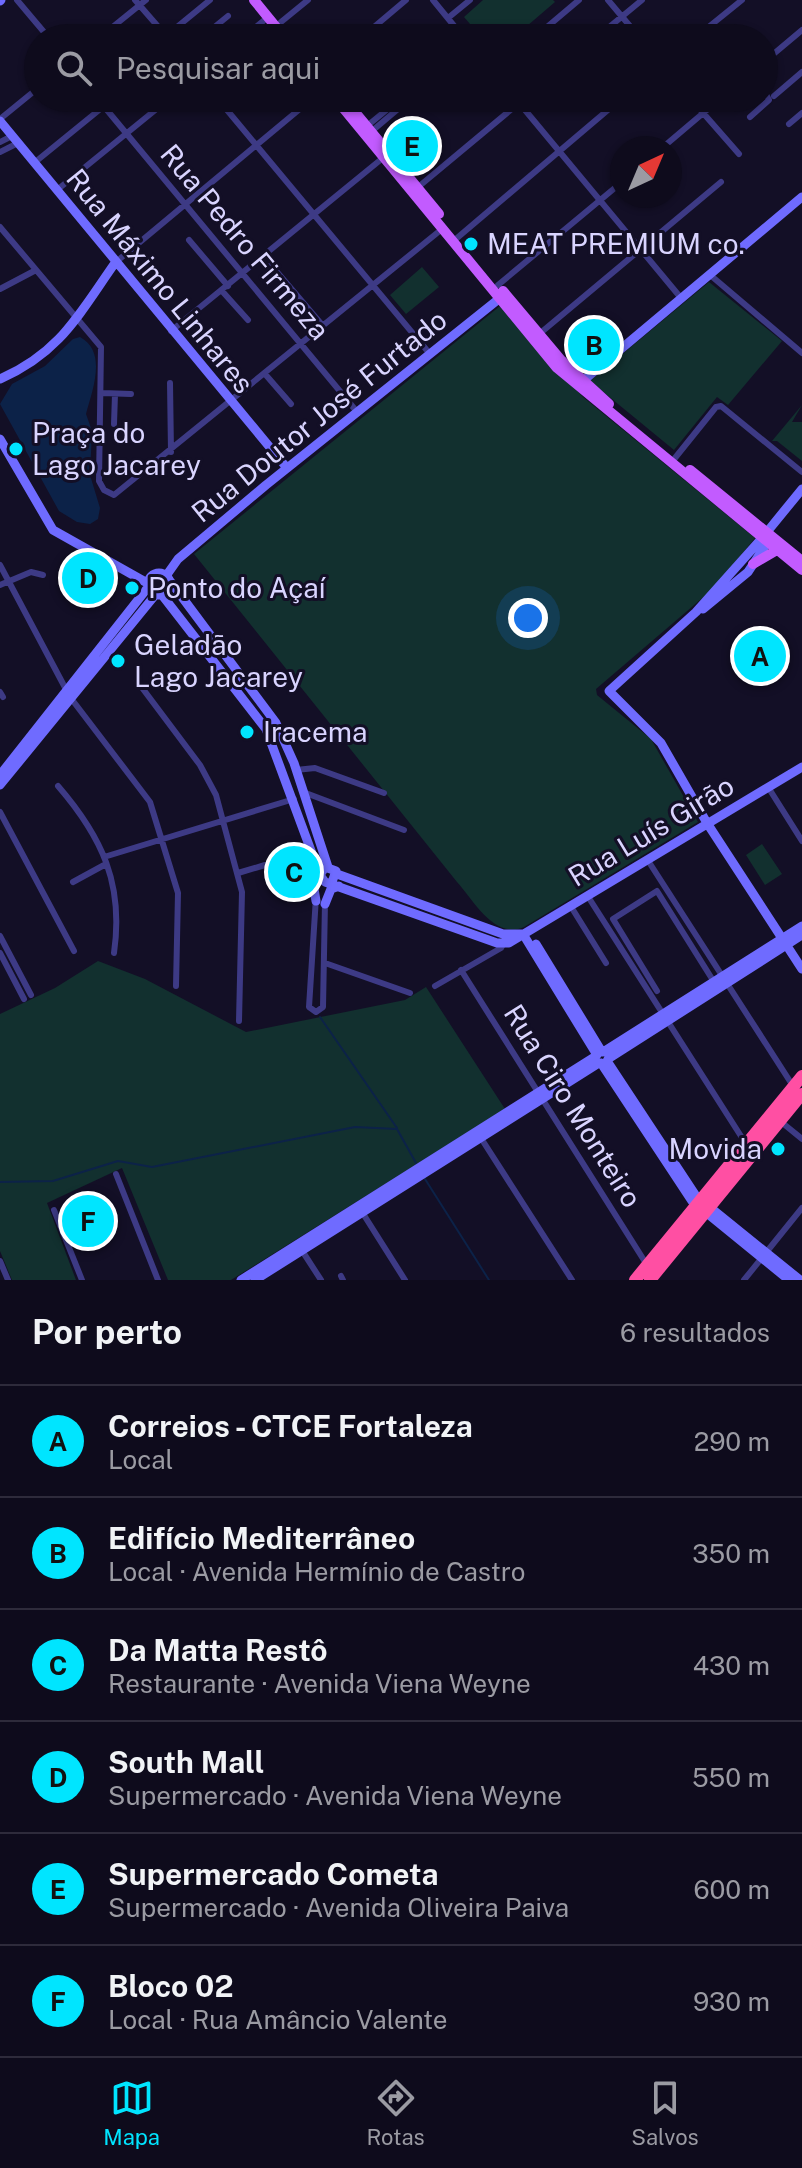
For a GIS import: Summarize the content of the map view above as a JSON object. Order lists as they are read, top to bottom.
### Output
{
  "streets": {
    "street": [
      "Rua Pedro Firmeza",
      "Rua Máximo Linhares",
      "Rua Doutor José Furtado",
      "Rua Luís Girão",
      "Rua Ciro Monteiro"
    ]
  },
  "crossings": [
    ["Rua Pedro Firmeza", "Rua Doutor José Furtado"],
    ["Rua Máximo Linhares", "Rua Doutor José Furtado"]
  ],
  "places": [
    "MEAT PREMIUM co.",
    "Praça do Lago Jacarey",
    "Ponto do Açaí",
    "Geladão Lago Jacarey",
    "Iracema",
    "Movida"
  ],
  "north": "top right",
  "page": {
    "search": "Pesquisar aqui",
    "pins": [
      "E",
      "B",
      "D",
      "A",
      "C",
      "F"
    ],
    "heading": ["Por perto", "6 resultados"],
    "list": [
      {
        "mark": "A",
        "name": "Correios - CTCE Fortaleza",
        "note": "Local",
        "value": "290 m"
      },
      {
        "mark": "B",
        "name": "Edifício Mediterrâneo",
        "note": "Local · Avenida Hermínio de Castro",
        "value": "350 m"
      },
      {
        "mark": "C",
        "name": "Da Matta Restô",
        "note": "Restaurante · Avenida Viena Weyne",
        "value": "430 m"
      },
      {
        "mark": "D",
        "name": "South Mall",
        "note": "Supermercado · Avenida Viena Weyne",
        "value": "550 m"
      },
      {
        "mark": "E",
        "name": "Supermercado Cometa",
        "note": "Supermercado · Avenida Oliveira Paiva",
        "value": "600 m"
      },
      {
        "mark": "F",
        "name": "Bloco 02",
        "note": "Local · Rua Amâncio Valente",
        "value": "930 m"
      }
    ],
    "nav": ["Mapa", "Rotas", "Salvos"]
  }
}
